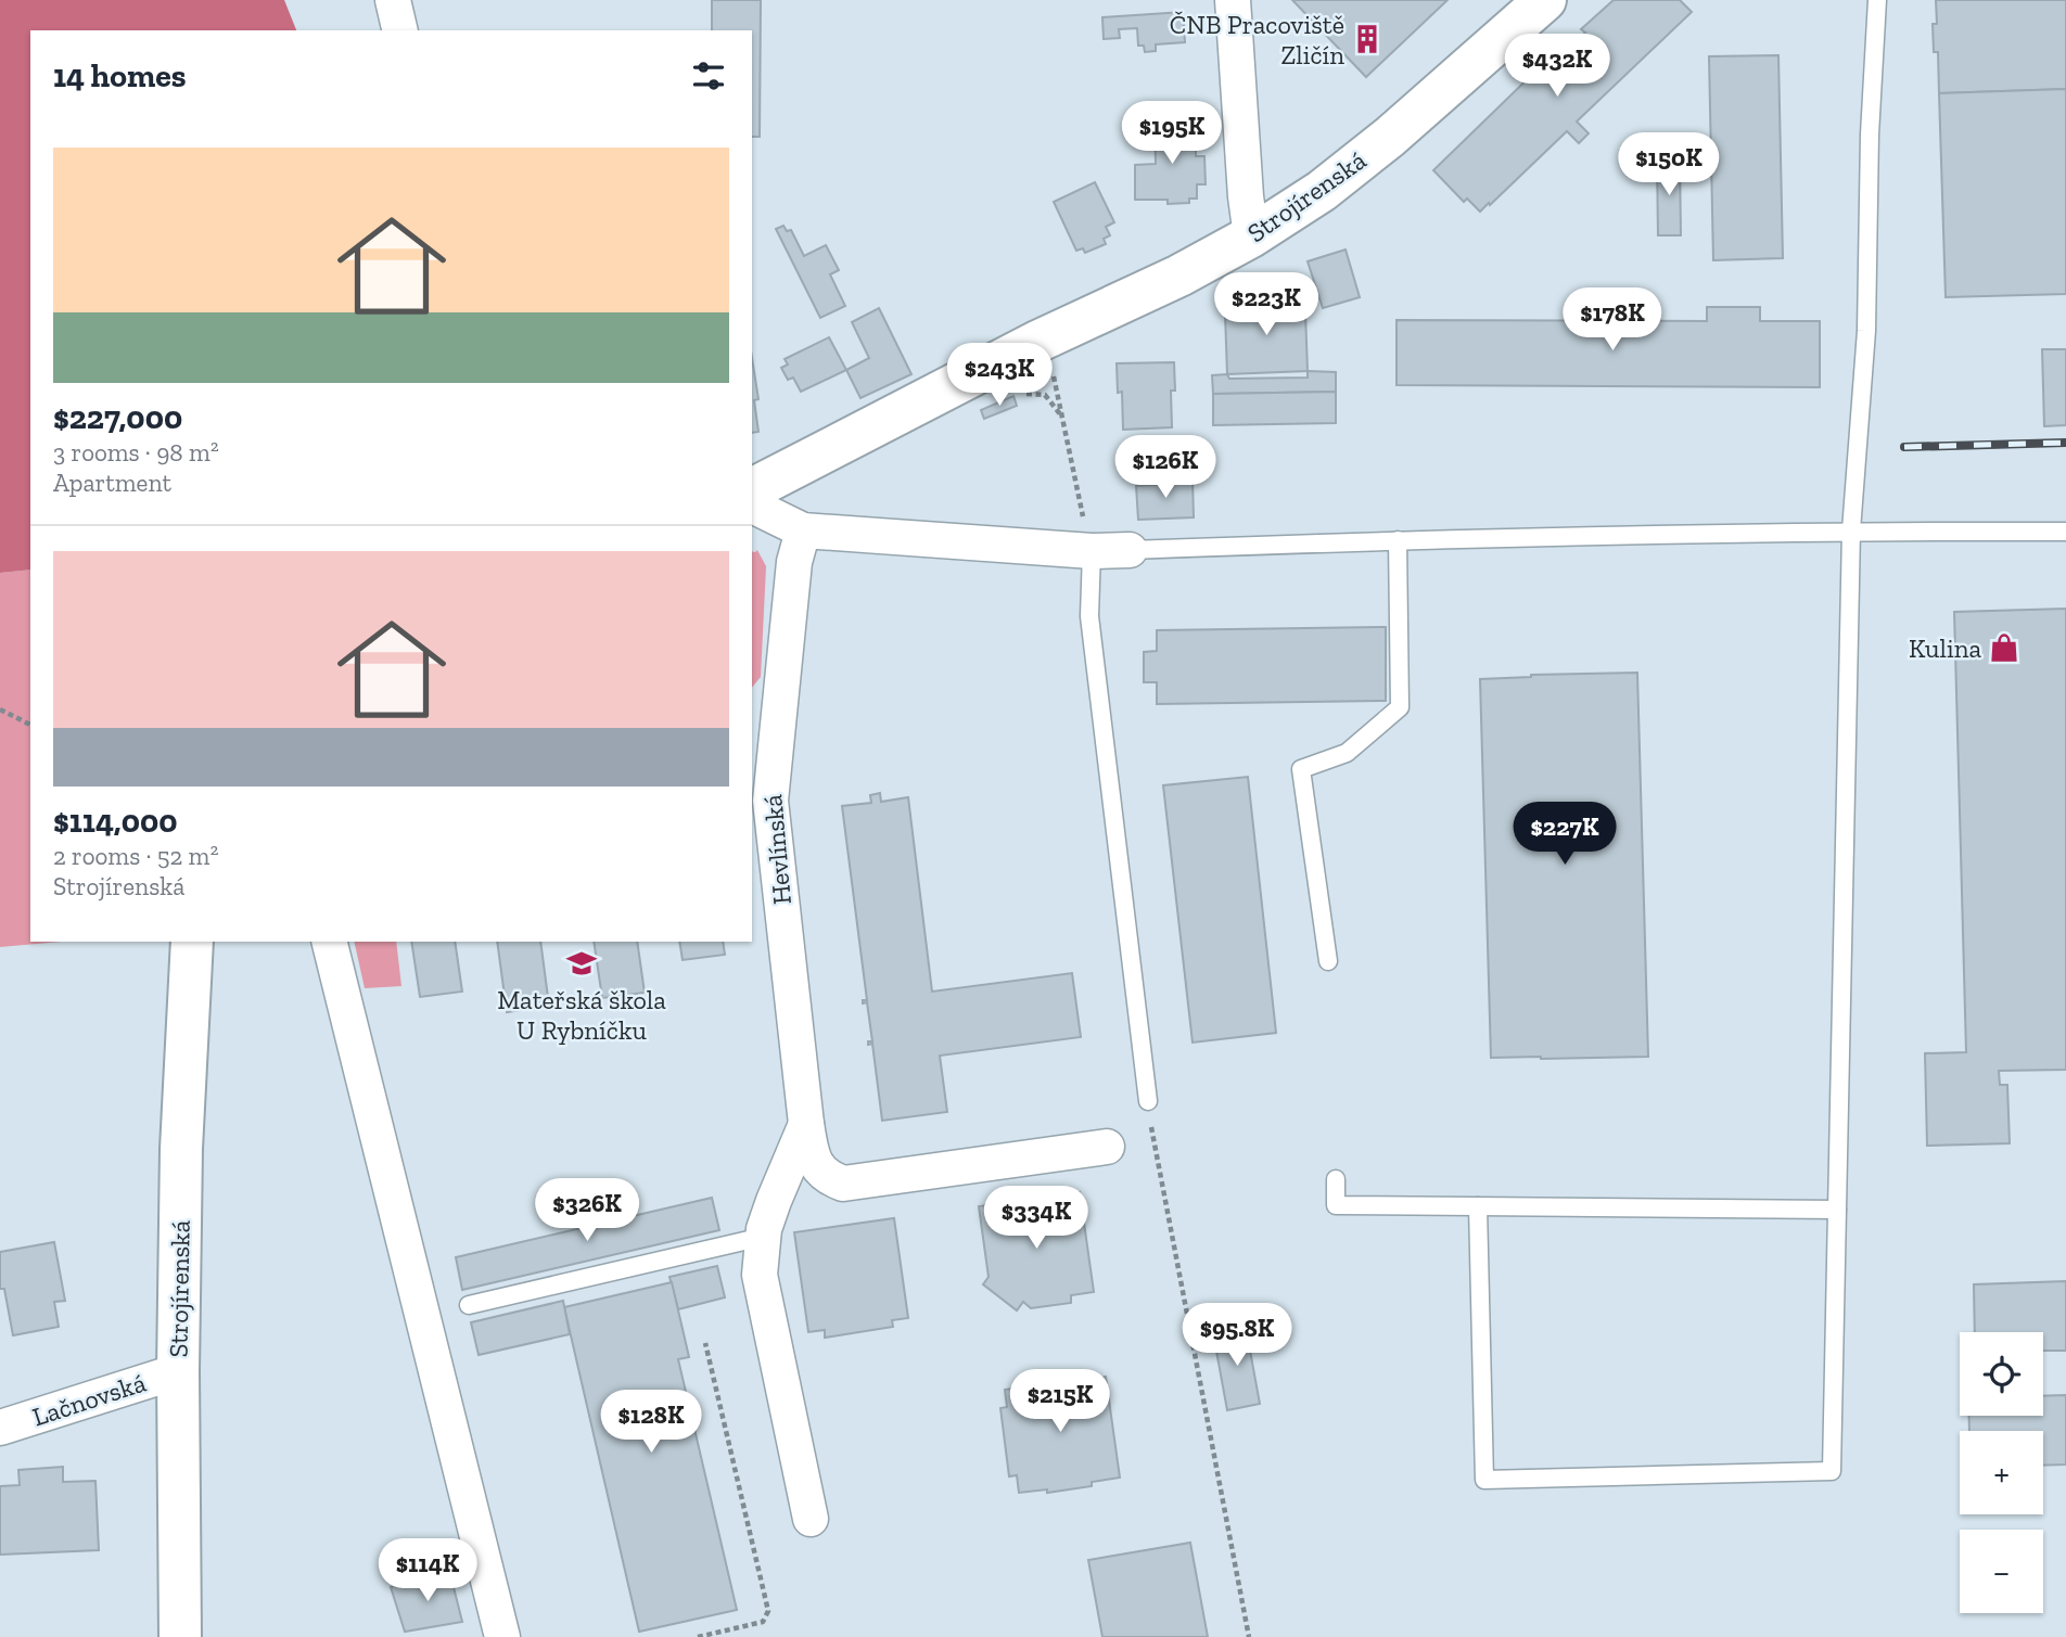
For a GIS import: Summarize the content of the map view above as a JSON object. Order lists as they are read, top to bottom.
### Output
{
  "streets": {
    "street": ["Strojírenská", "Hevlínská", "Lačnovská"]
  },
  "crossings": [
    ["Strojírenská", "Lačnovská"]
  ],
  "places": {
    "building": ["ČNB Pracoviště Zličín"],
    "shop": ["Kulina"],
    "school or university": ["Mateřská škola U Rybníčku"]
  },
  "page": {
    "heading": "14 homes",
    "price": [
      "$432K",
      "$195K",
      "$150K",
      "$223K",
      "$178K",
      "$243K",
      "$126K",
      "$227K",
      "$326K",
      "$334K",
      "$95.8K",
      "$215K",
      "$128K",
      "$114K"
    ],
    "list": [
      {
        "name": "$227,000",
        "note": "3 rooms · 98 m² · Apartment"
      },
      {
        "name": "$114,000",
        "note": "2 rooms · 52 m² · Strojírenská"
      }
    ],
    "map_buttons": ["+", "−"]
  }
}
